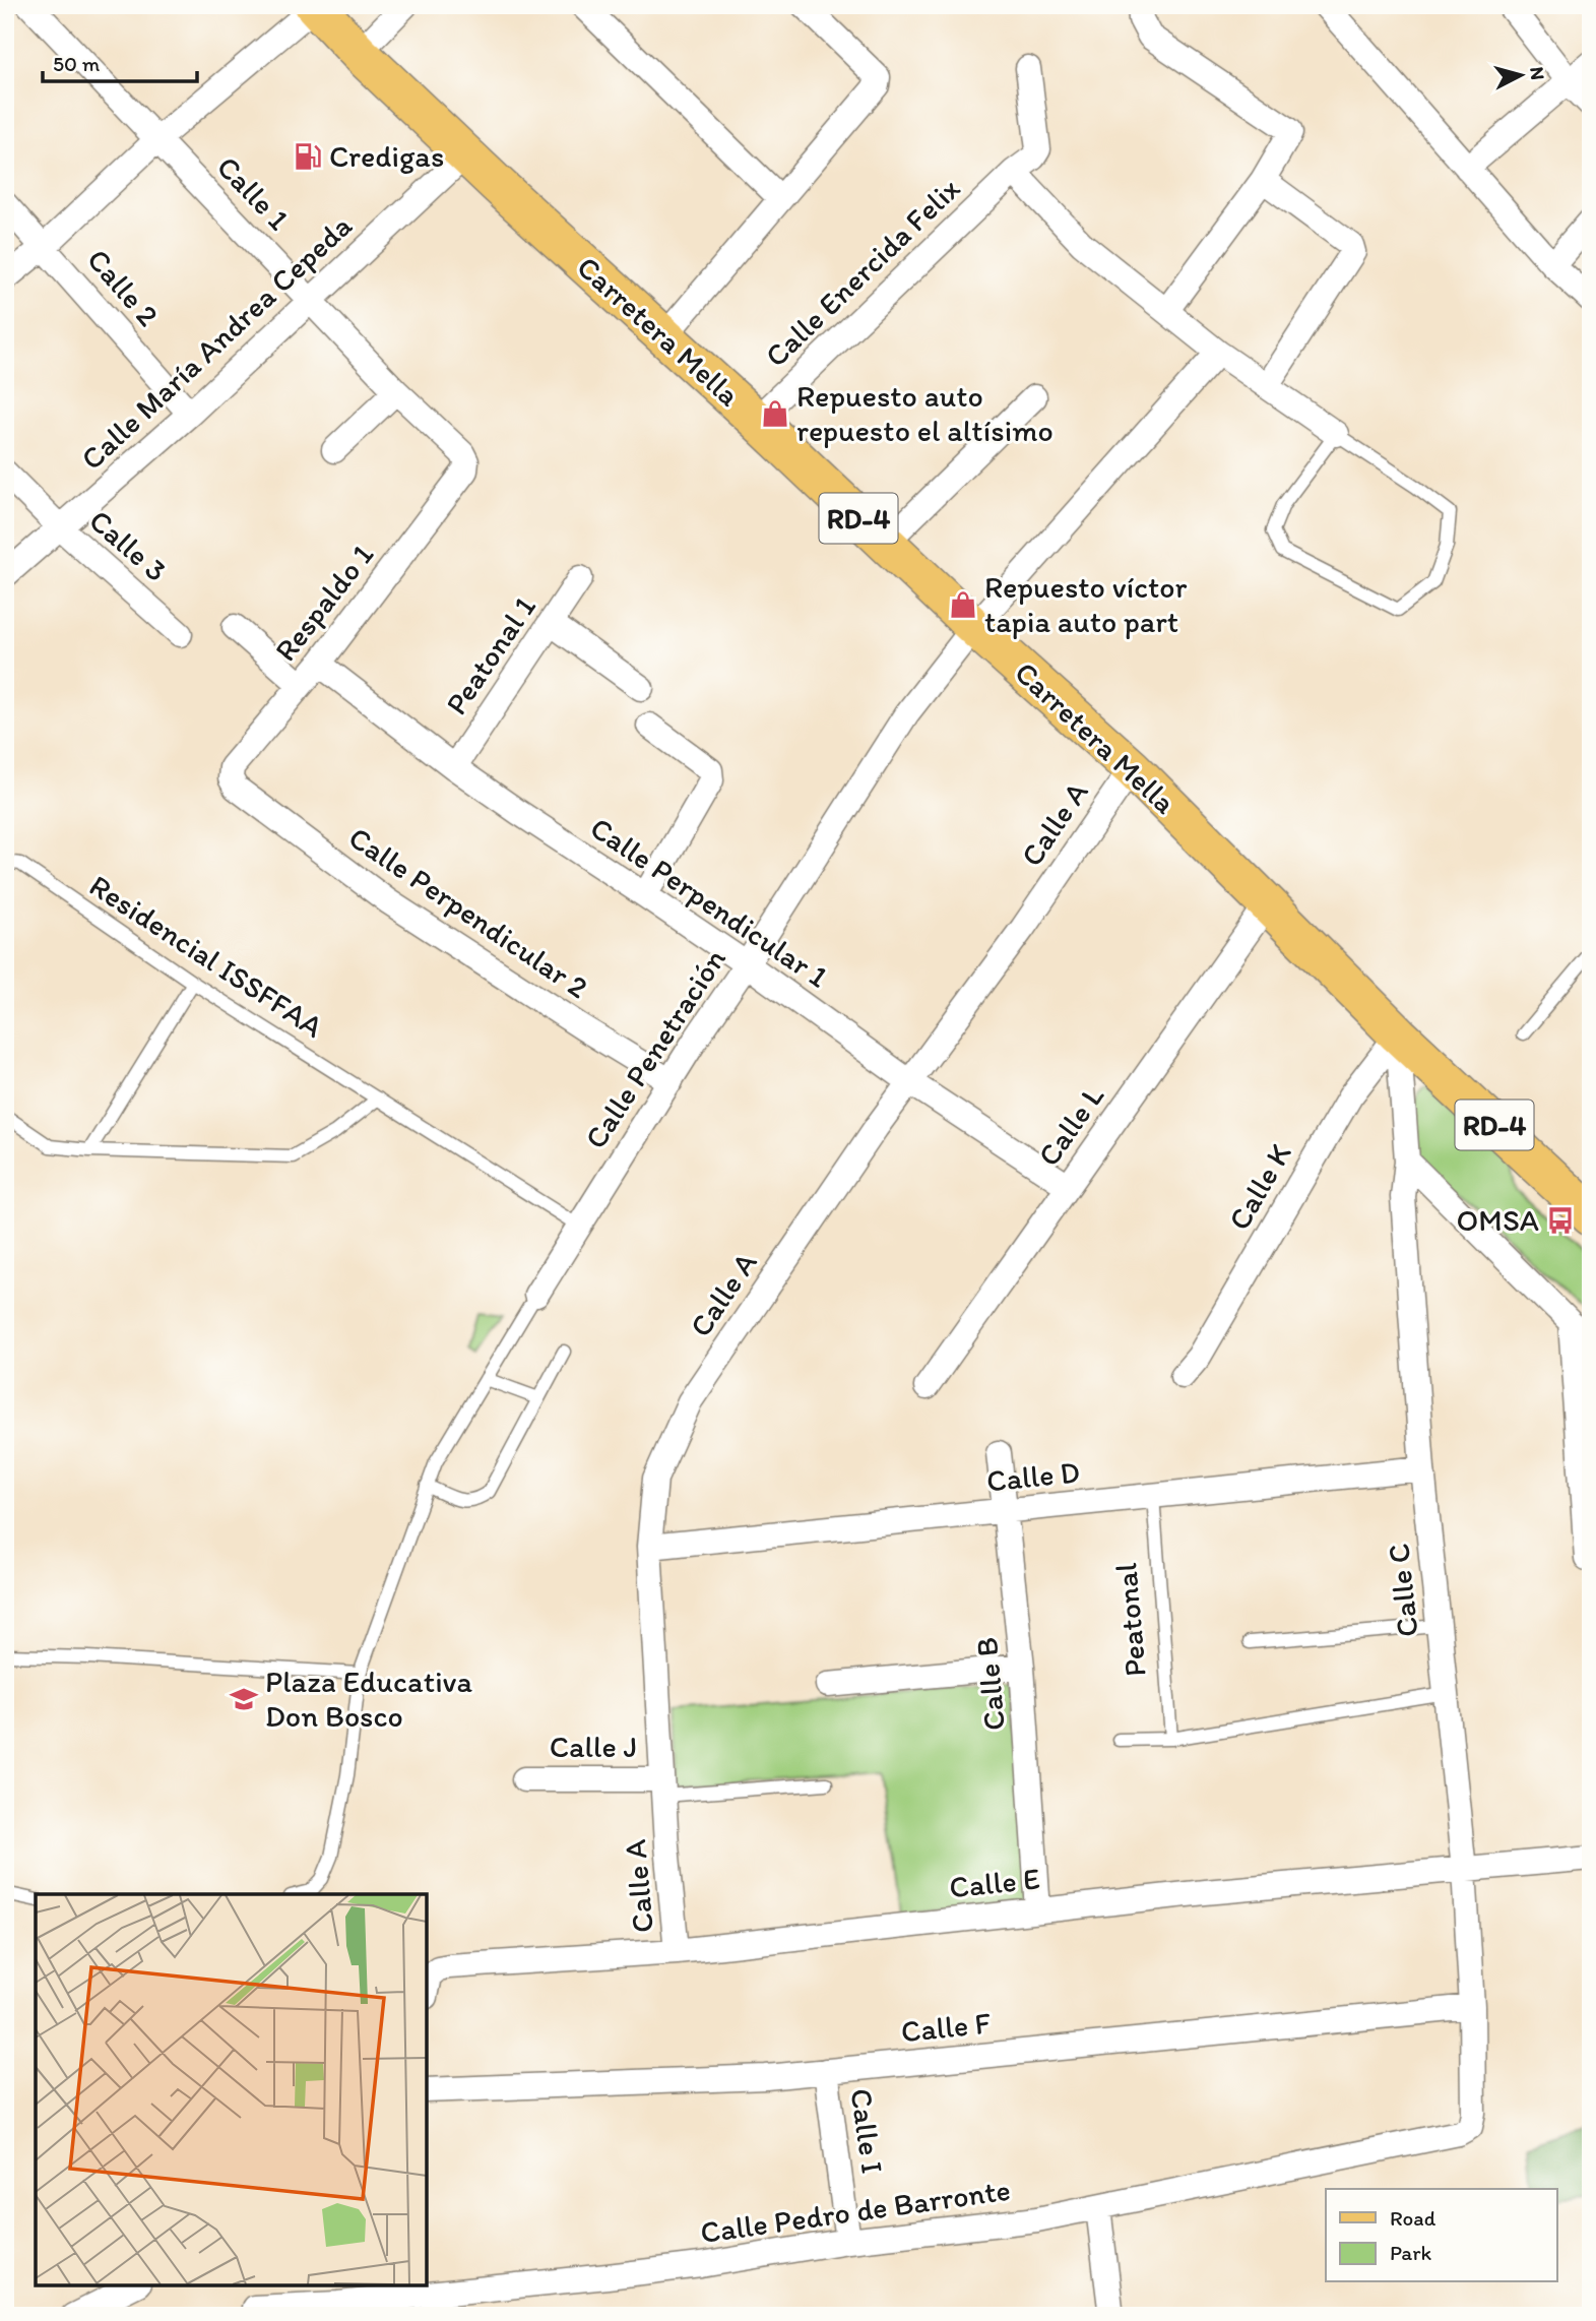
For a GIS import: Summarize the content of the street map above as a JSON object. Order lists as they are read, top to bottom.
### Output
{
  "streets": {
    "main road": ["Carretera Mella", "RD-4"],
    "street": [
      "Calle 1",
      "Calle Enercida Felix",
      "Calle 2",
      "Calle María Andrea Cepeda",
      "Calle 3",
      "Respaldo 1",
      "Peatonal 1",
      "Calle A",
      "Calle Perpendicular 1",
      "Calle Perpendicular 2",
      "Calle Penetración",
      "Calle L",
      "Calle K",
      "Calle D",
      "Calle C",
      "Calle B",
      "Calle J",
      "Calle E",
      "Calle F",
      "Calle I",
      "Calle Pedro de Barronte"
    ],
    "lane": ["Residencial ISSFFAA", "Peatonal"]
  },
  "crossings": [
    ["Calle 1", "Calle María Andrea Cepeda"],
    ["Calle 1", "Respaldo 1"],
    ["Calle Enercida Felix", "Carretera Mella"],
    ["Calle 2", "Calle María Andrea Cepeda"],
    ["Carretera Mella", "Calle María Andrea Cepeda"],
    ["Carretera Mella", "Calle A"],
    ["Carretera Mella", "Calle Penetración"],
    ["Carretera Mella", "Calle L"],
    ["Carretera Mella", "Calle K"],
    ["Carretera Mella", "Calle C"],
    ["Calle María Andrea Cepeda", "Calle 3"],
    ["Respaldo 1", "Calle Perpendicular 1"],
    ["Respaldo 1", "Calle Perpendicular 2"],
    ["Peatonal 1", "Calle Perpendicular 1"],
    ["Calle A", "Calle Perpendicular 1"],
    ["Calle A", "Calle D"],
    ["Calle A", "Calle J"],
    ["Calle A", "Calle E"],
    ["Calle Perpendicular 1", "Calle Penetración"],
    ["Calle Perpendicular 1", "Calle L"],
    ["Calle Perpendicular 2", "Calle Penetración"],
    ["Residencial ISSFFAA", "Calle Penetración"],
    ["Calle K", "Calle C"],
    ["Calle D", "Calle C"],
    ["Calle D", "Peatonal"],
    ["Calle D", "Calle B"],
    ["Calle C", "Calle E"],
    ["Calle C", "Calle F"],
    ["Calle C", "Calle Pedro de Barronte"],
    ["Calle B", "Calle E"],
    ["Calle F", "Calle I"],
    ["Calle I", "Calle Pedro de Barronte"]
  ],
  "places": {
    "fuel station": ["Credigas"],
    "shop": ["Repuesto auto repuesto el altísimo", "Repuesto víctor tapia auto part"],
    "bus stop": ["OMSA"],
    "school or university": ["Plaza Educativa Don Bosco"]
  },
  "legend": ["Road", "Park"],
  "scale_bar": "50 m",
  "north": "right"
}
